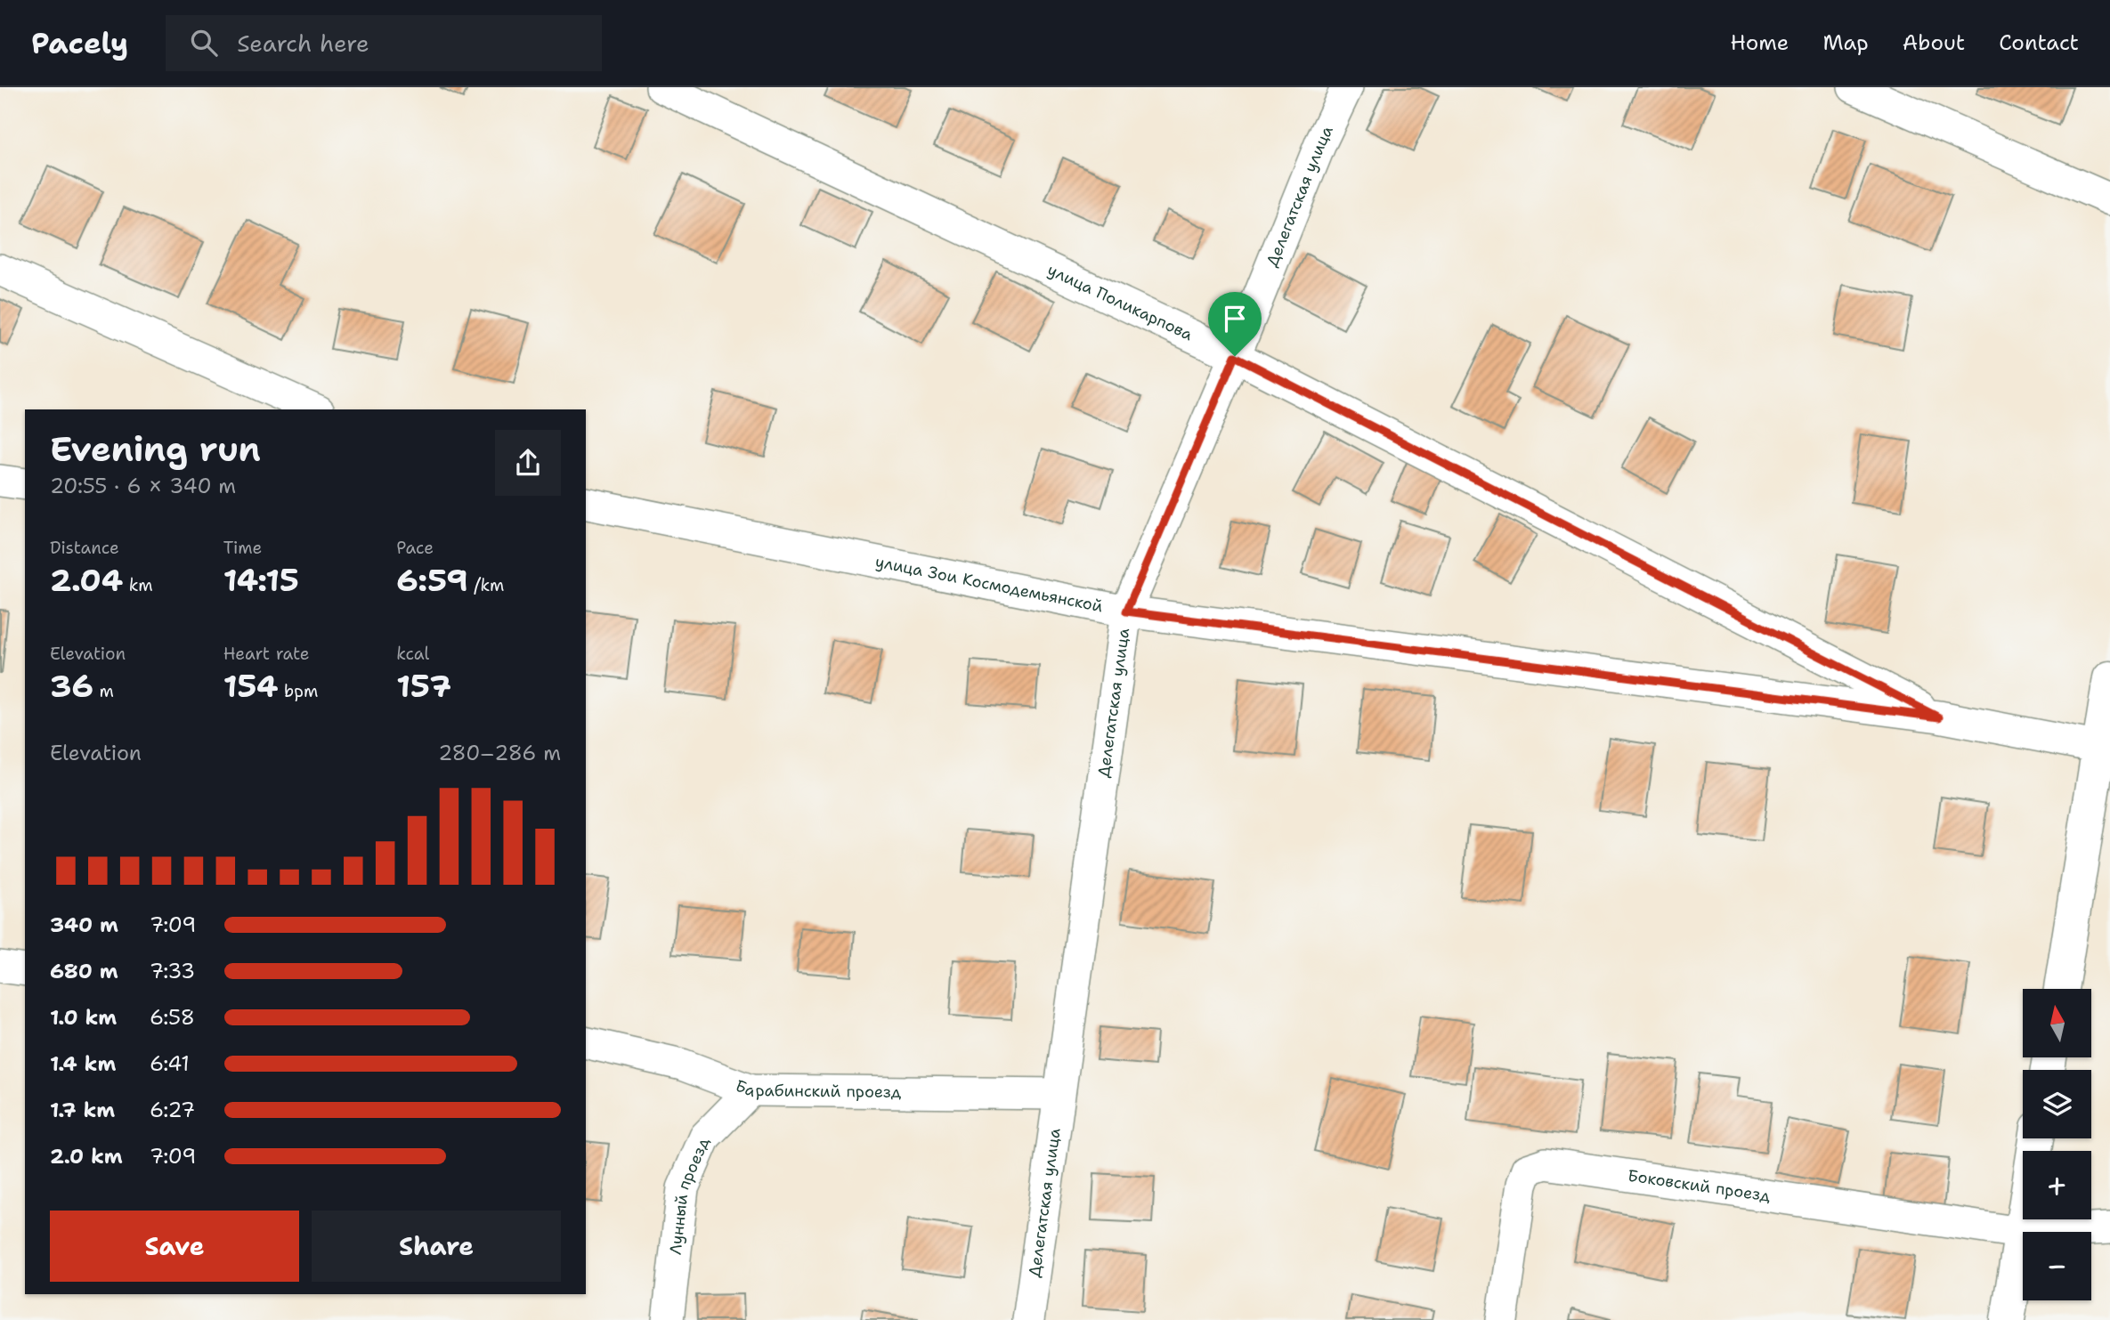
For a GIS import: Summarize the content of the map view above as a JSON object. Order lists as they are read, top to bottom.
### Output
{
  "streets": {
    "street": [
      "Делегатская улица",
      "улица Поликарпова",
      "улица Зои Космодемьянской",
      "Барабинский проезд",
      "Боковский проезд",
      "Лунный проезд"
    ]
  },
  "crossings": [
    ["Делегатская улица", "улица Поликарпова"],
    ["Делегатская улица", "улица Зои Космодемьянской"],
    ["Делегатская улица", "Барабинский проезд"],
    ["улица Поликарпова", "улица Зои Космодемьянской"],
    ["Барабинский проезд", "Лунный проезд"]
  ],
  "north": "top",
  "page": {
    "header": "Pacely",
    "search": "Search here",
    "nav": [
      "Home",
      "Map",
      "About",
      "Contact"
    ],
    "heading": ["Evening run", "20:55 · 6 × 340 m"],
    "stats": [
      ["Distance", "2.04 km"],
      ["Time", "14:15"],
      ["Pace", "6:59 /km"],
      ["Elevation", "36 m"],
      ["Heart rate", "154 bpm"],
      ["kcal", "157"]
    ],
    "chart": ["Elevation", "280–286 m"],
    "list": [
      {
        "name": "340 m",
        "note": "7:09"
      },
      {
        "name": "680 m",
        "note": "7:33"
      },
      {
        "name": "1.0 km",
        "note": "6:58"
      },
      {
        "name": "1.4 km",
        "note": "6:41"
      },
      {
        "name": "1.7 km",
        "note": "6:27"
      },
      {
        "name": "2.0 km",
        "note": "7:09"
      }
    ],
    "map_buttons": ["+", "−"],
    "buttons": ["Save", "Share"]
  }
}
